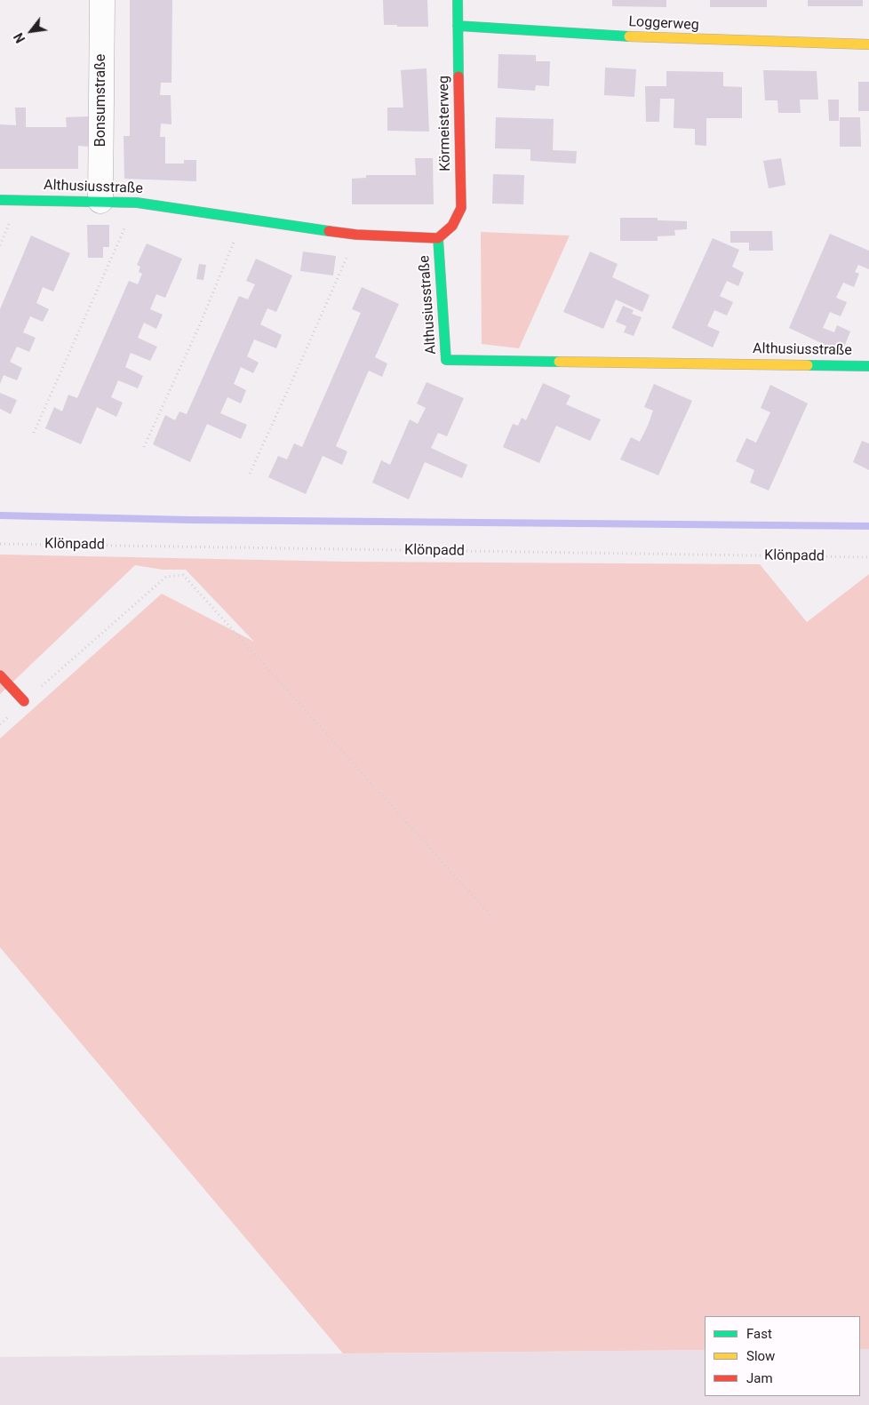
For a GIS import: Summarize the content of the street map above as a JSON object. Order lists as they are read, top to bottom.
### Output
{
  "streets": {
    "street": [
      "Loggerweg",
      "Bonsumstraße",
      "Körmeisterweg",
      "Althusiusstraße"
    ],
    "path": ["Klönpadd"]
  },
  "crossings": [
    ["Loggerweg", "Körmeisterweg"],
    ["Bonsumstraße", "Althusiusstraße"],
    ["Körmeisterweg", "Althusiusstraße"]
  ],
  "legend": ["Fast", "Slow", "Jam"],
  "north": "bottom left"
}
